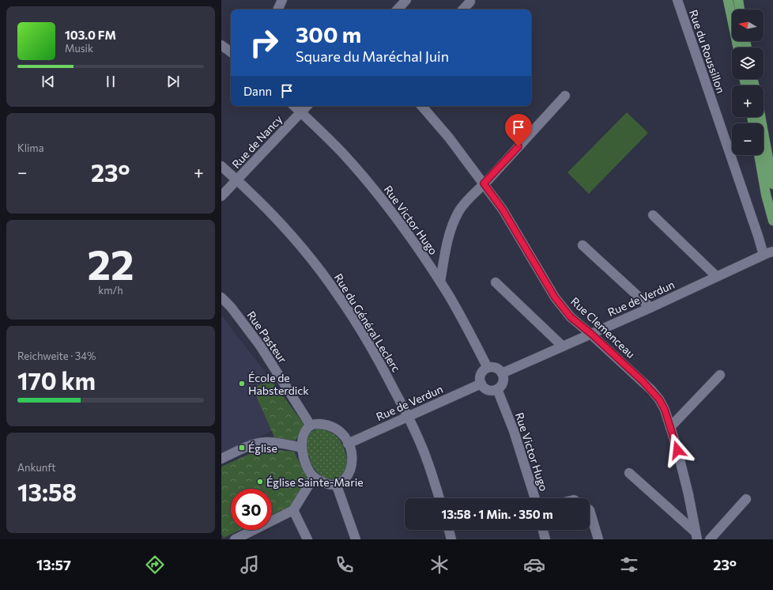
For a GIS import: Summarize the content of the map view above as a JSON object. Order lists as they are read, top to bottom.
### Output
{
  "streets": {
    "street": [
      "Rue du Roussillon",
      "Rue de Nancy",
      "Rue Victor Hugo",
      "Rue de Verdun",
      "Rue du Général Leclerc",
      "Rue Clemenceau",
      "Rue Pasteur"
    ]
  },
  "crossings": [
    ["Rue du Roussillon", "Rue de Verdun"],
    ["Rue de Nancy", "Rue Victor Hugo"],
    ["Rue de Nancy", "Rue du Général Leclerc"],
    ["Rue Victor Hugo", "Rue de Verdun"],
    ["Rue de Verdun", "Rue du Général Leclerc"],
    ["Rue de Verdun", "Rue Clemenceau"],
    ["Rue de Verdun", "Rue Pasteur"]
  ],
  "places": {
    "other": ["École de Habsterdick", "Église Sainte-Marie"],
    "transit": ["Église"]
  },
  "north": "left",
  "page": {
    "map_buttons": ["+", "−"],
    "turn": ["300 m", "Square du Maréchal Juin"],
    "song": ["103.0 FM", "Musik"],
    "then": "Dann",
    "tile": [
      "Klima",
      ["22", "km/h"],
      ["Reichweite · 34%", "170 km"],
      ["Ankunft", "13:58"]
    ],
    "heat": ["−", "23°", "+"],
    "limit": "30",
    "trip": "13:58 · 1 Min. · 350 m",
    "tabs": ["13:57", "23°"]
  }
}
